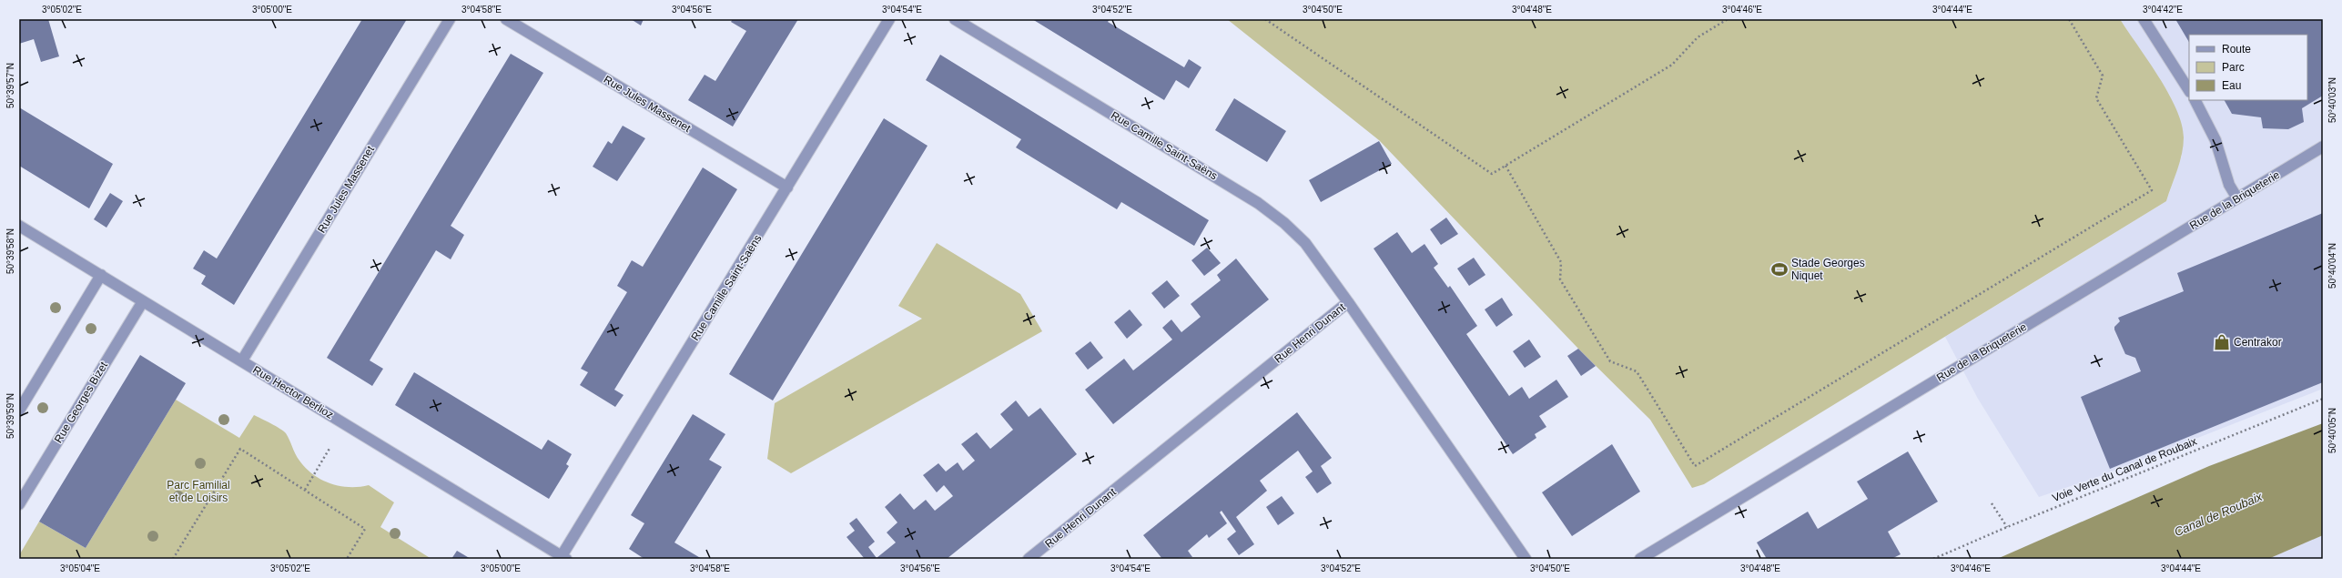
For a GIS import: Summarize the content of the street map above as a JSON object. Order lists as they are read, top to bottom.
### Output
{
  "streets": {
    "street": [
      "Rue Jules Massenet",
      "Rue Camille Saint-Saëns",
      "Rue de la Briqueterie",
      "Rue Henri Dunant",
      "Rue Hector Berlioz",
      "Rue Georges Bizet"
    ],
    "path": ["Voie Verte du Canal de Roubaix"]
  },
  "crossings": [
    ["Rue Jules Massenet", "Rue Camille Saint-Saëns"],
    ["Rue Jules Massenet", "Rue Hector Berlioz"],
    ["Rue Camille Saint-Saëns", "Rue Henri Dunant"],
    ["Rue Camille Saint-Saëns", "Rue Hector Berlioz"],
    ["Rue Hector Berlioz", "Rue Georges Bizet"]
  ],
  "water": ["Canal de Roubaix"],
  "parks": ["Parc Familial et de Loisirs"],
  "places": {
    "sports": ["Stade Georges Niquet"],
    "shop": ["Centrakor"]
  },
  "legend": ["Route", "Parc", "Eau"],
  "coordinates": [
    "3°05'02\"E",
    "3°05'00\"E",
    "3°04'58\"E",
    "3°04'56\"E",
    "3°04'54\"E",
    "3°04'52\"E",
    "3°04'50\"E",
    "3°04'48\"E",
    "3°04'46\"E",
    "3°04'44\"E",
    "3°04'42\"E",
    "50°39'57\"N",
    "50°40'03\"N",
    "50°39'58\"N",
    "50°40'04\"N",
    "50°39'59\"N",
    "50°40'05\"N",
    "3°05'04\"E"
  ]
}
